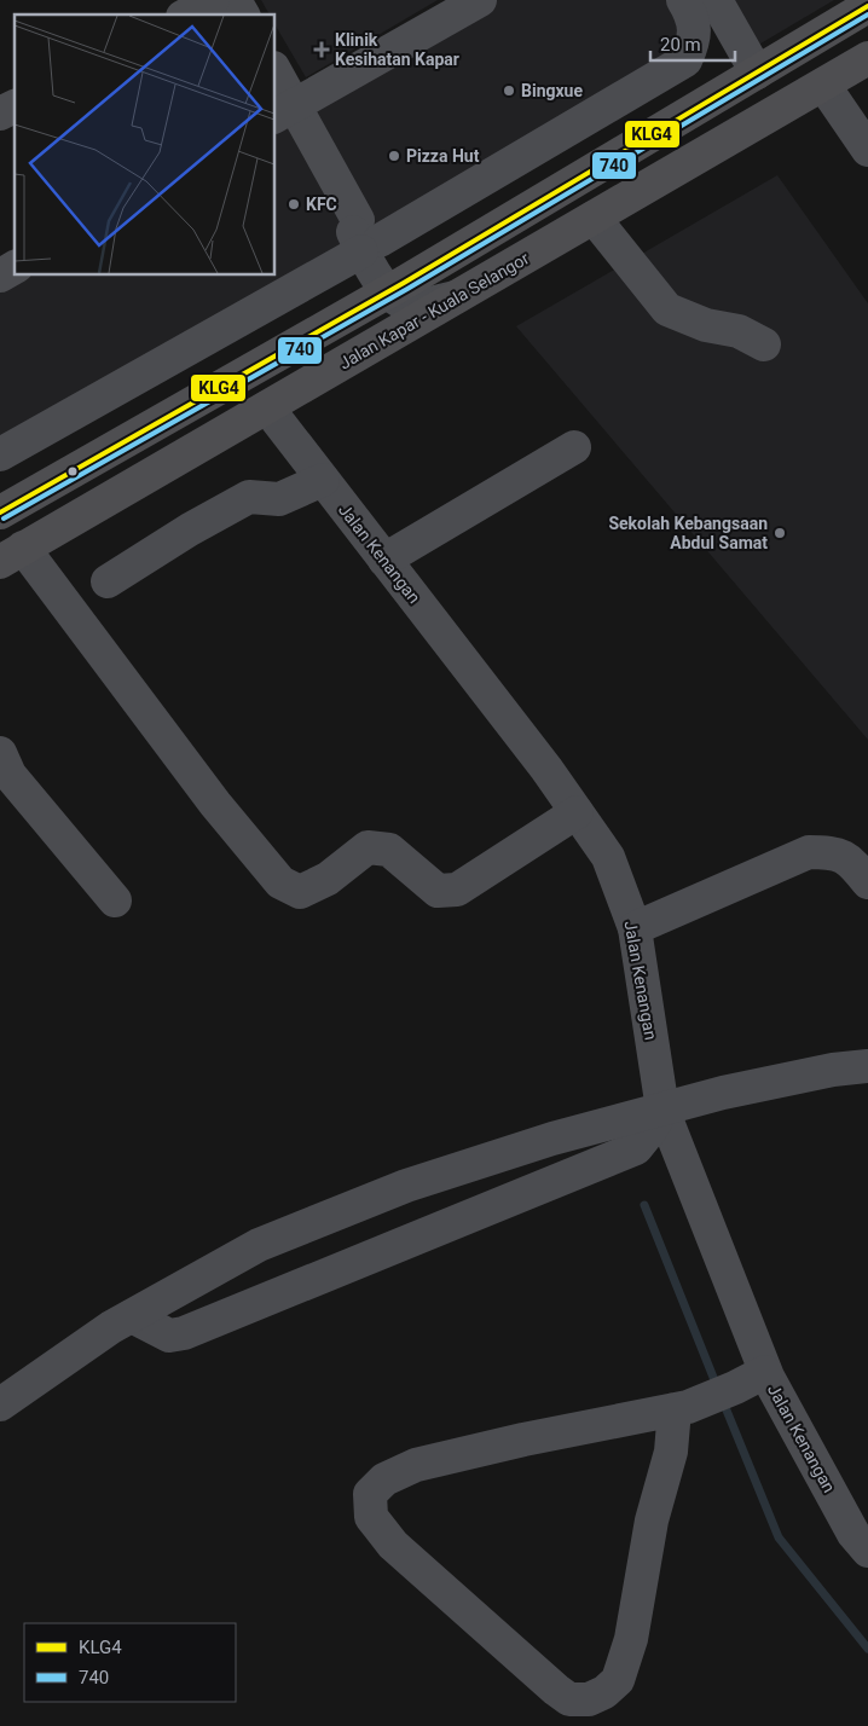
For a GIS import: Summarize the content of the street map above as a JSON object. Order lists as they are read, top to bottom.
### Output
{
  "streets": {
    "highway": ["Jalan Kapar - Kuala Selangor"],
    "street": ["Jalan Kenangan"]
  },
  "crossings": [
    ["Jalan Kapar - Kuala Selangor", "Jalan Kenangan"]
  ],
  "places": {
    "health": ["Klinik Kesihatan Kapar"],
    "other": [
      "Bingxue",
      "Pizza Hut",
      "KFC",
      "Sekolah Kebangsaan Abdul Samat"
    ]
  },
  "lines": ["transit line KLG4", "transit line 740"],
  "legend": ["KLG4", "740"],
  "scale_bar": "20 m"
}
